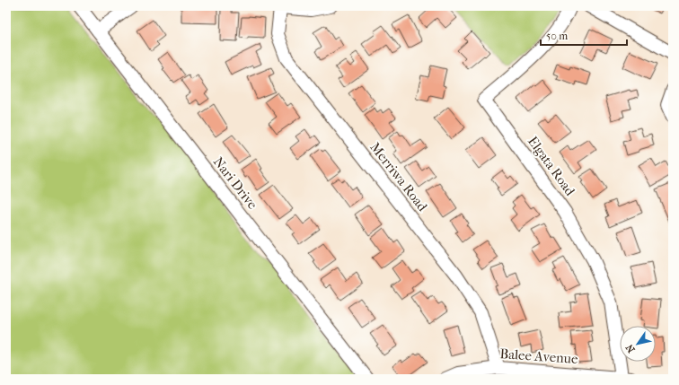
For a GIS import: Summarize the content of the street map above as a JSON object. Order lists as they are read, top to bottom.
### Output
{
  "streets": {
    "street": [
      "Elgata Road",
      "Merriwa Road",
      "Nari Drive",
      "Balee Avenue"
    ]
  },
  "crossings": [
    ["Elgata Road", "Balee Avenue"],
    ["Merriwa Road", "Balee Avenue"]
  ],
  "scale_bar": "50 m",
  "north": "bottom left"
}
